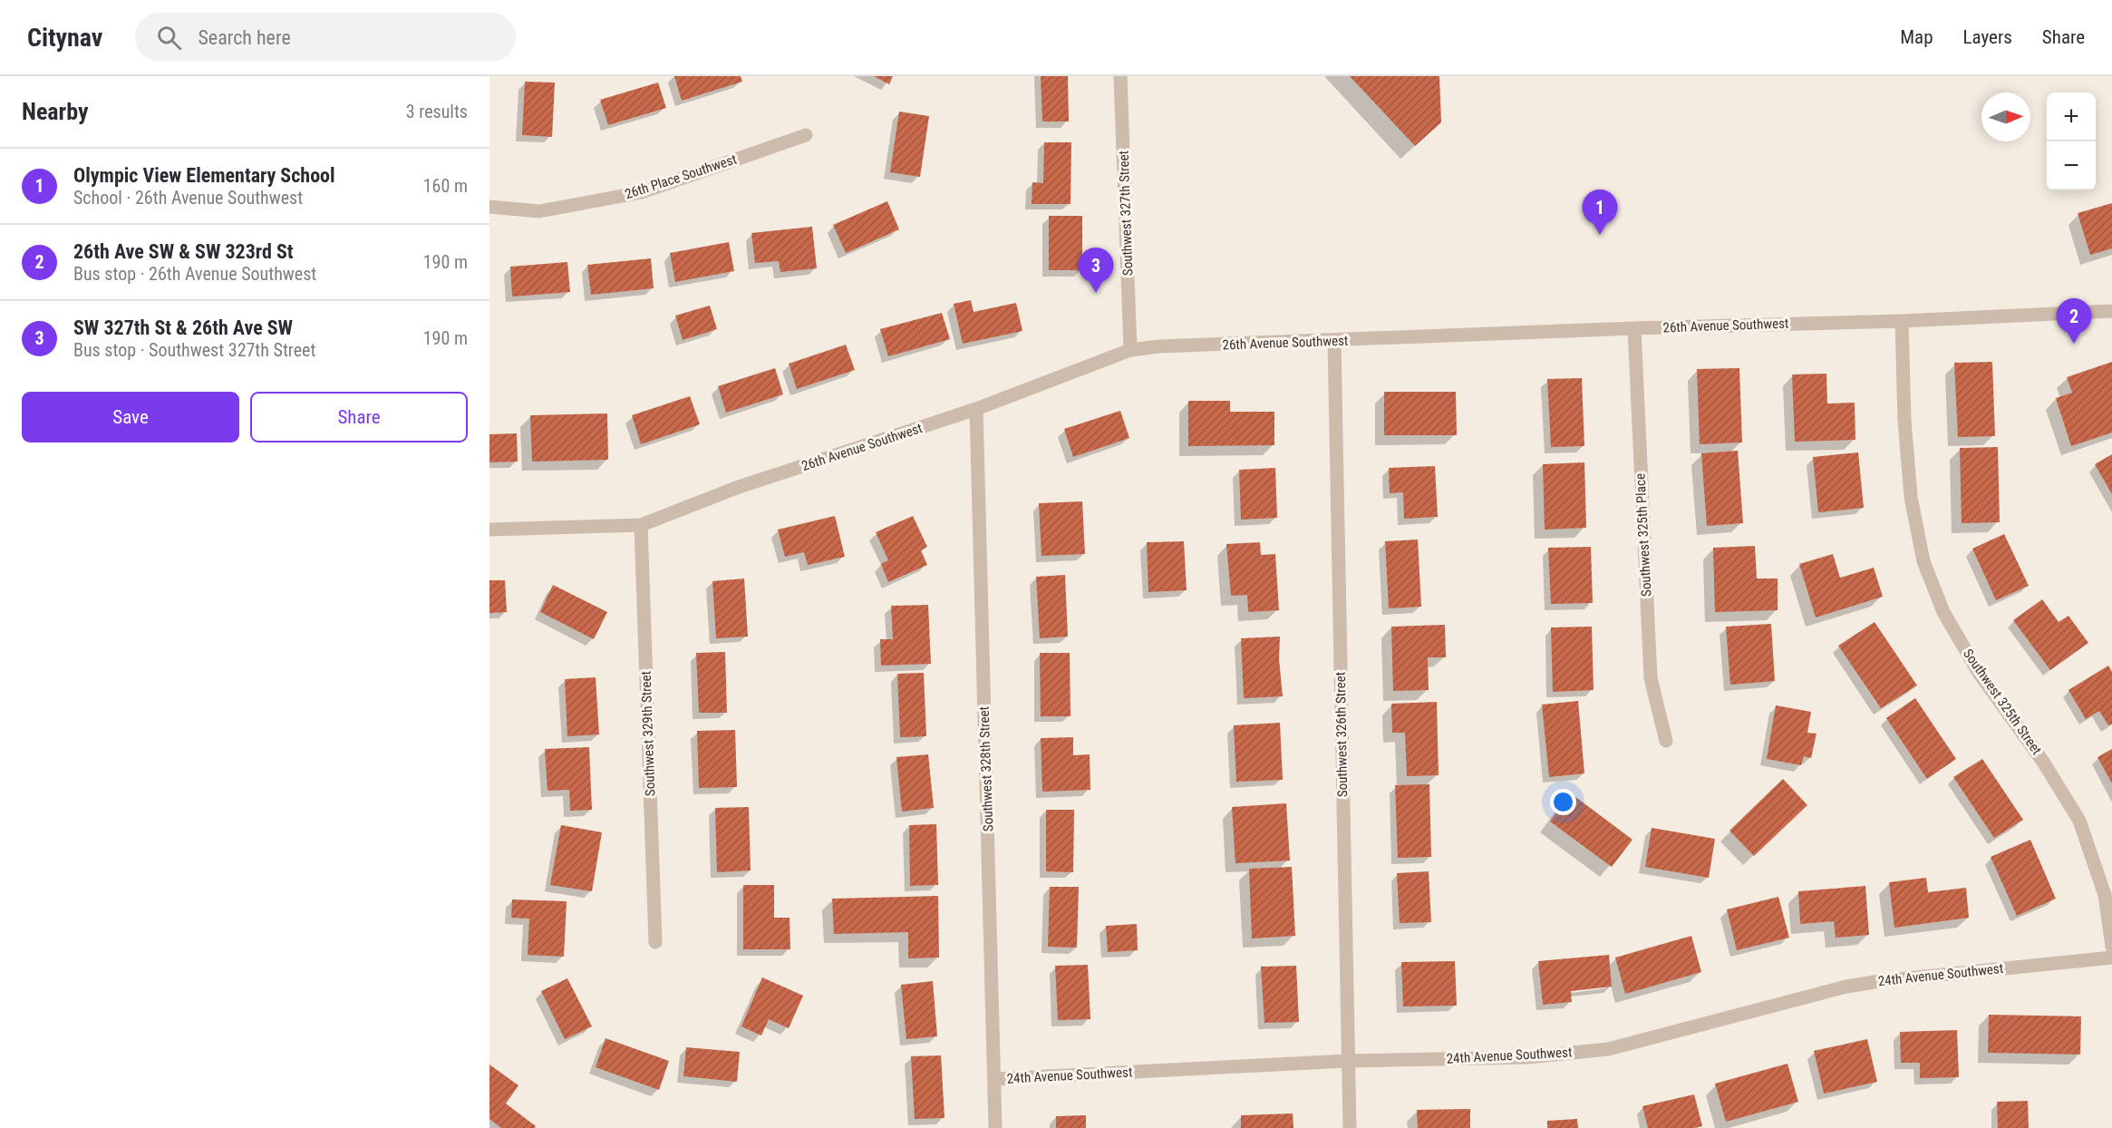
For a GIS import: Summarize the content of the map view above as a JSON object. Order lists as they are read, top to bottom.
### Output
{
  "streets": {
    "street": [
      "26th Place Southwest",
      "Southwest 327th Street",
      "26th Avenue Southwest",
      "Southwest 325th Place",
      "Southwest 325th Street",
      "Southwest 329th Street",
      "Southwest 326th Street",
      "Southwest 328th Street",
      "24th Avenue Southwest"
    ]
  },
  "crossings": [
    ["Southwest 327th Street", "26th Avenue Southwest"],
    ["26th Avenue Southwest", "Southwest 325th Place"],
    ["26th Avenue Southwest", "Southwest 325th Street"],
    ["26th Avenue Southwest", "Southwest 329th Street"],
    ["26th Avenue Southwest", "Southwest 326th Street"],
    ["26th Avenue Southwest", "Southwest 328th Street"],
    ["Southwest 326th Street", "24th Avenue Southwest"],
    ["Southwest 328th Street", "24th Avenue Southwest"]
  ],
  "north": "right",
  "page": {
    "header": "Citynav",
    "search": "Search here",
    "nav": ["Map", "Layers", "Share"],
    "heading": ["Nearby", "3 results"],
    "map_buttons": ["+", "−"],
    "list": [
      {
        "mark": "1",
        "name": "Olympic View Elementary School",
        "note": "School · 26th Avenue Southwest",
        "value": "160 m"
      },
      {
        "mark": "2",
        "name": "26th Ave SW & SW 323rd St",
        "note": "Bus stop · 26th Avenue Southwest",
        "value": "190 m"
      },
      {
        "mark": "3",
        "name": "SW 327th St & 26th Ave SW",
        "note": "Bus stop · Southwest 327th Street",
        "value": "190 m"
      }
    ],
    "pins": ["1", "3", "2"],
    "buttons": ["Save", "Share"]
  }
}
